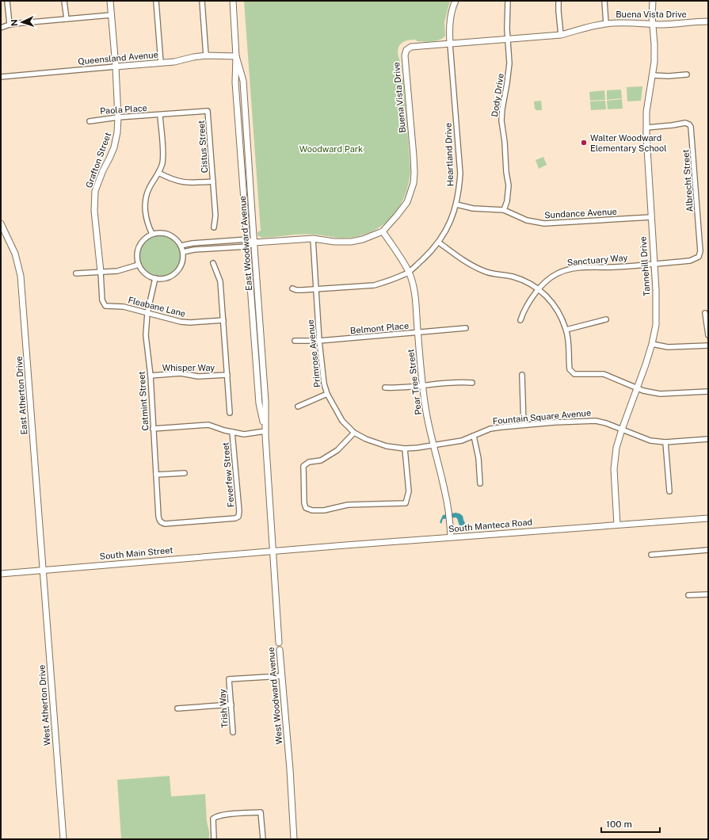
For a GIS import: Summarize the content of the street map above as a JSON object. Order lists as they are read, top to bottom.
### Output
{
  "streets": {
    "street": [
      "Buena Vista Drive",
      "Queensland Avenue",
      "Dody Drive",
      "Paola Place",
      "Cistus Street",
      "Heartland Drive",
      "Grafton Street",
      "Albrecht Street",
      "Sundance Avenue",
      "East Woodward Avenue",
      "Sanctuary Way",
      "Tannehill Drive",
      "Fleabane Lane",
      "Belmont Place",
      "Primrose Avenue",
      "Whisper Way",
      "Pear Tree Street",
      "East Atherton Drive",
      "Catmint Street",
      "Fountain Square Avenue",
      "Feverfew Street",
      "South Manteca Road",
      "South Main Street",
      "West Woodward Avenue",
      "West Atherton Drive",
      "Trish Way"
    ]
  },
  "crossings": [
    ["Buena Vista Drive", "Dody Drive"],
    ["Buena Vista Drive", "Heartland Drive"],
    ["Buena Vista Drive", "East Woodward Avenue"],
    ["Buena Vista Drive", "Tannehill Drive"],
    ["Buena Vista Drive", "Primrose Avenue"],
    ["Buena Vista Drive", "Pear Tree Street"],
    ["Queensland Avenue", "Grafton Street"],
    ["Queensland Avenue", "East Woodward Avenue"],
    ["Dody Drive", "Sundance Avenue"],
    ["Paola Place", "Cistus Street"],
    ["Paola Place", "Grafton Street"],
    ["Heartland Drive", "Sundance Avenue"],
    ["Heartland Drive", "Primrose Avenue"],
    ["Heartland Drive", "Pear Tree Street"],
    ["Grafton Street", "Fleabane Lane"],
    ["Albrecht Street", "Sanctuary Way"],
    ["Albrecht Street", "Tannehill Drive"],
    ["Sundance Avenue", "Tannehill Drive"],
    ["East Woodward Avenue", "South Manteca Road"],
    ["East Woodward Avenue", "South Main Street"],
    ["East Woodward Avenue", "West Woodward Avenue"],
    ["Sanctuary Way", "Tannehill Drive"],
    ["Tannehill Drive", "Fountain Square Avenue"],
    ["Tannehill Drive", "South Manteca Road"],
    ["Fleabane Lane", "Catmint Street"],
    ["Belmont Place", "Primrose Avenue"],
    ["Belmont Place", "Pear Tree Street"],
    ["Primrose Avenue", "Pear Tree Street"],
    ["Primrose Avenue", "Fountain Square Avenue"],
    ["Whisper Way", "Catmint Street"],
    ["Pear Tree Street", "Fountain Square Avenue"],
    ["Pear Tree Street", "South Manteca Road"],
    ["East Atherton Drive", "South Main Street"],
    ["East Atherton Drive", "West Atherton Drive"],
    ["Catmint Street", "Feverfew Street"],
    ["South Manteca Road", "South Main Street"],
    ["South Manteca Road", "West Woodward Avenue"],
    ["South Main Street", "West Woodward Avenue"],
    ["South Main Street", "West Atherton Drive"],
    ["West Woodward Avenue", "Trish Way"]
  ],
  "parks": ["Woodward Park"],
  "places": ["Walter Woodward Elementary School"],
  "scale_bar": "100 m",
  "north": "left"
}
